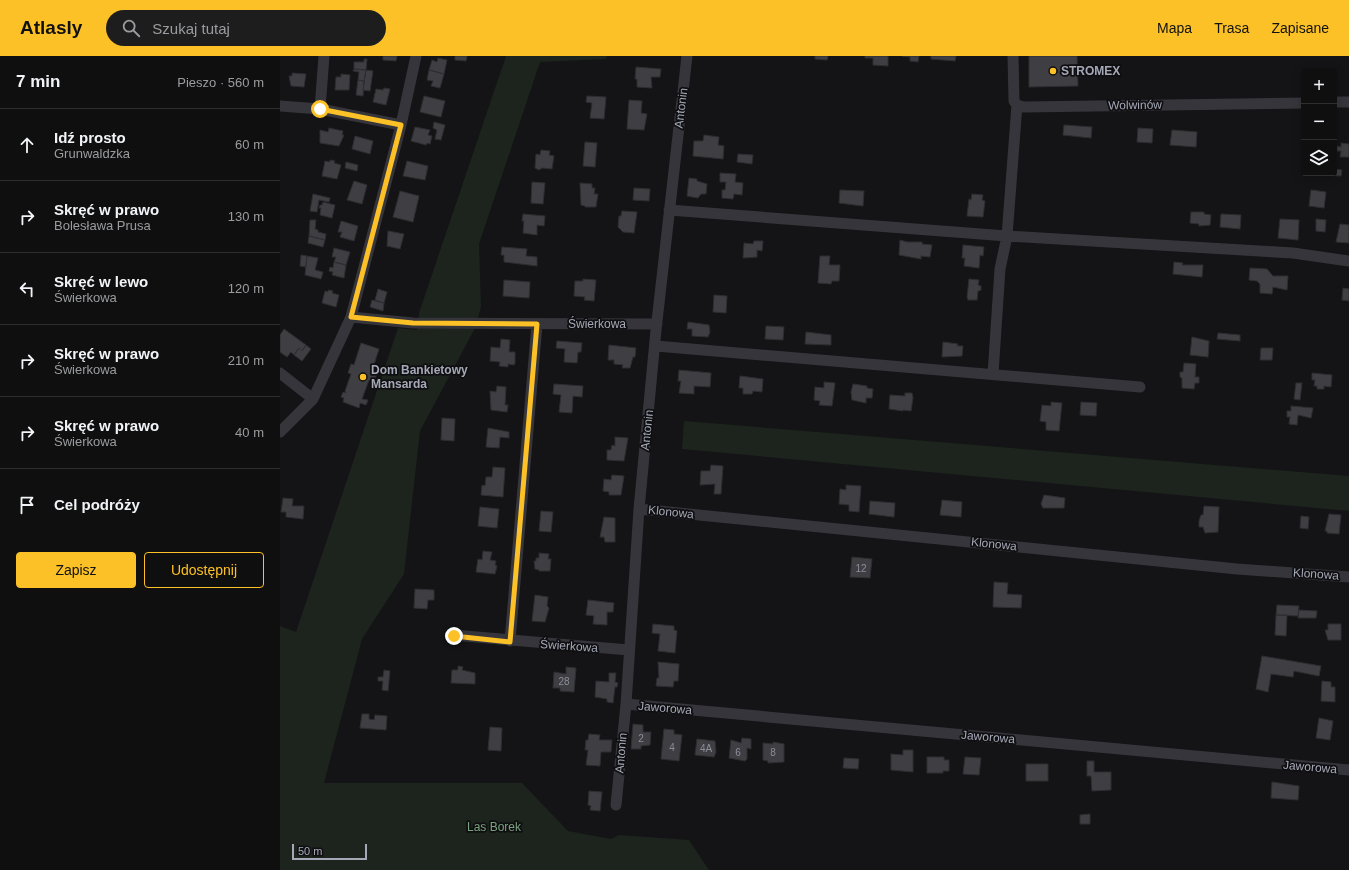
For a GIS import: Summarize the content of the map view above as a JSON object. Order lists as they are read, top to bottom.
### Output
{
  "streets": {
    "street": [
      "Wolwinów",
      "Antonin",
      "Świerkowa",
      "Klonowa",
      "Jaworowa"
    ]
  },
  "crossings": [
    ["Antonin", "Świerkowa"],
    ["Antonin", "Klonowa"],
    ["Antonin", "Jaworowa"]
  ],
  "parks": ["Las Borek"],
  "places": ["STROMEX", "Dom Bankietowy Mansarda"],
  "house_numbers": [
    "12",
    "28",
    "2",
    "4",
    "4A",
    "6",
    "8"
  ],
  "scale_bar": "50 m",
  "page": {
    "header": "Atlasly",
    "search": "Szukaj tutaj",
    "nav": ["Mapa", "Trasa", "Zapisane"],
    "heading": ["7 min", "Pieszo · 560 m"],
    "map_buttons": ["+", "−"],
    "list": [
      ["Idź prosto", "Grunwaldzka", "60 m"],
      ["Skręć w prawo", "Bolesława Prusa", "130 m"],
      ["Skręć w lewo", "Świerkowa", "120 m"],
      ["Skręć w prawo", "Świerkowa", "210 m"],
      ["Skręć w prawo", "Świerkowa", "40 m"],
      "Cel podróży"
    ],
    "buttons": ["Zapisz", "Udostępnij"],
    "scale": "50 m"
  }
}
